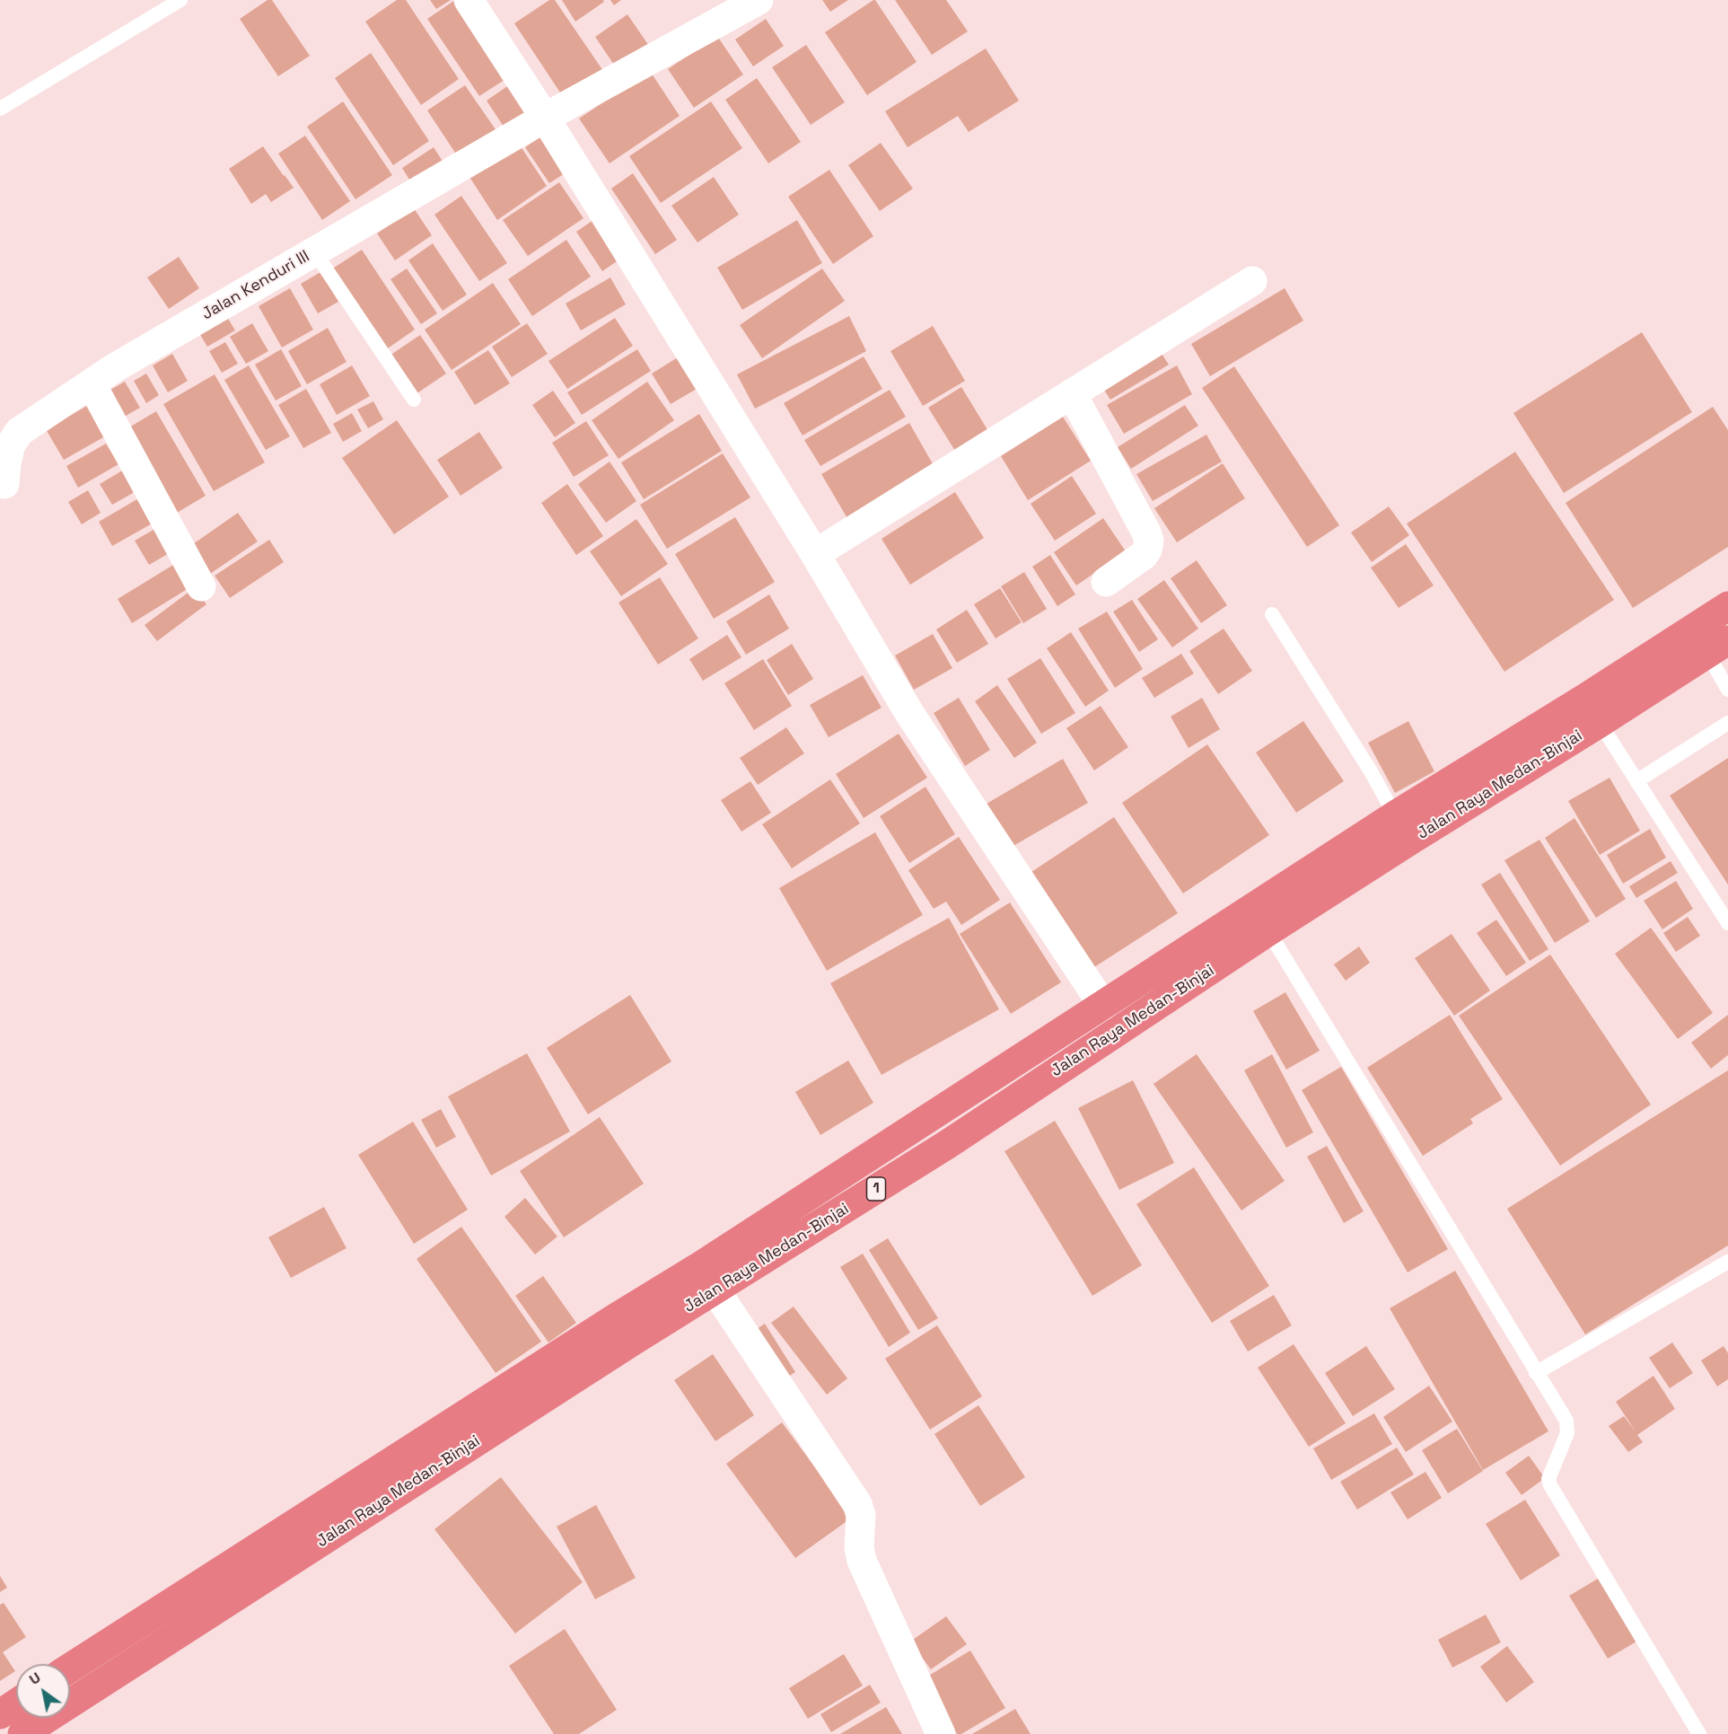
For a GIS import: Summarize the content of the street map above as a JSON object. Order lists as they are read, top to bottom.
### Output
{
  "streets": {
    "highway": ["Jalan Raya Medan-Binjai", "1"],
    "street": ["Jalan Kenduri III"]
  },
  "north": "top left"
}
